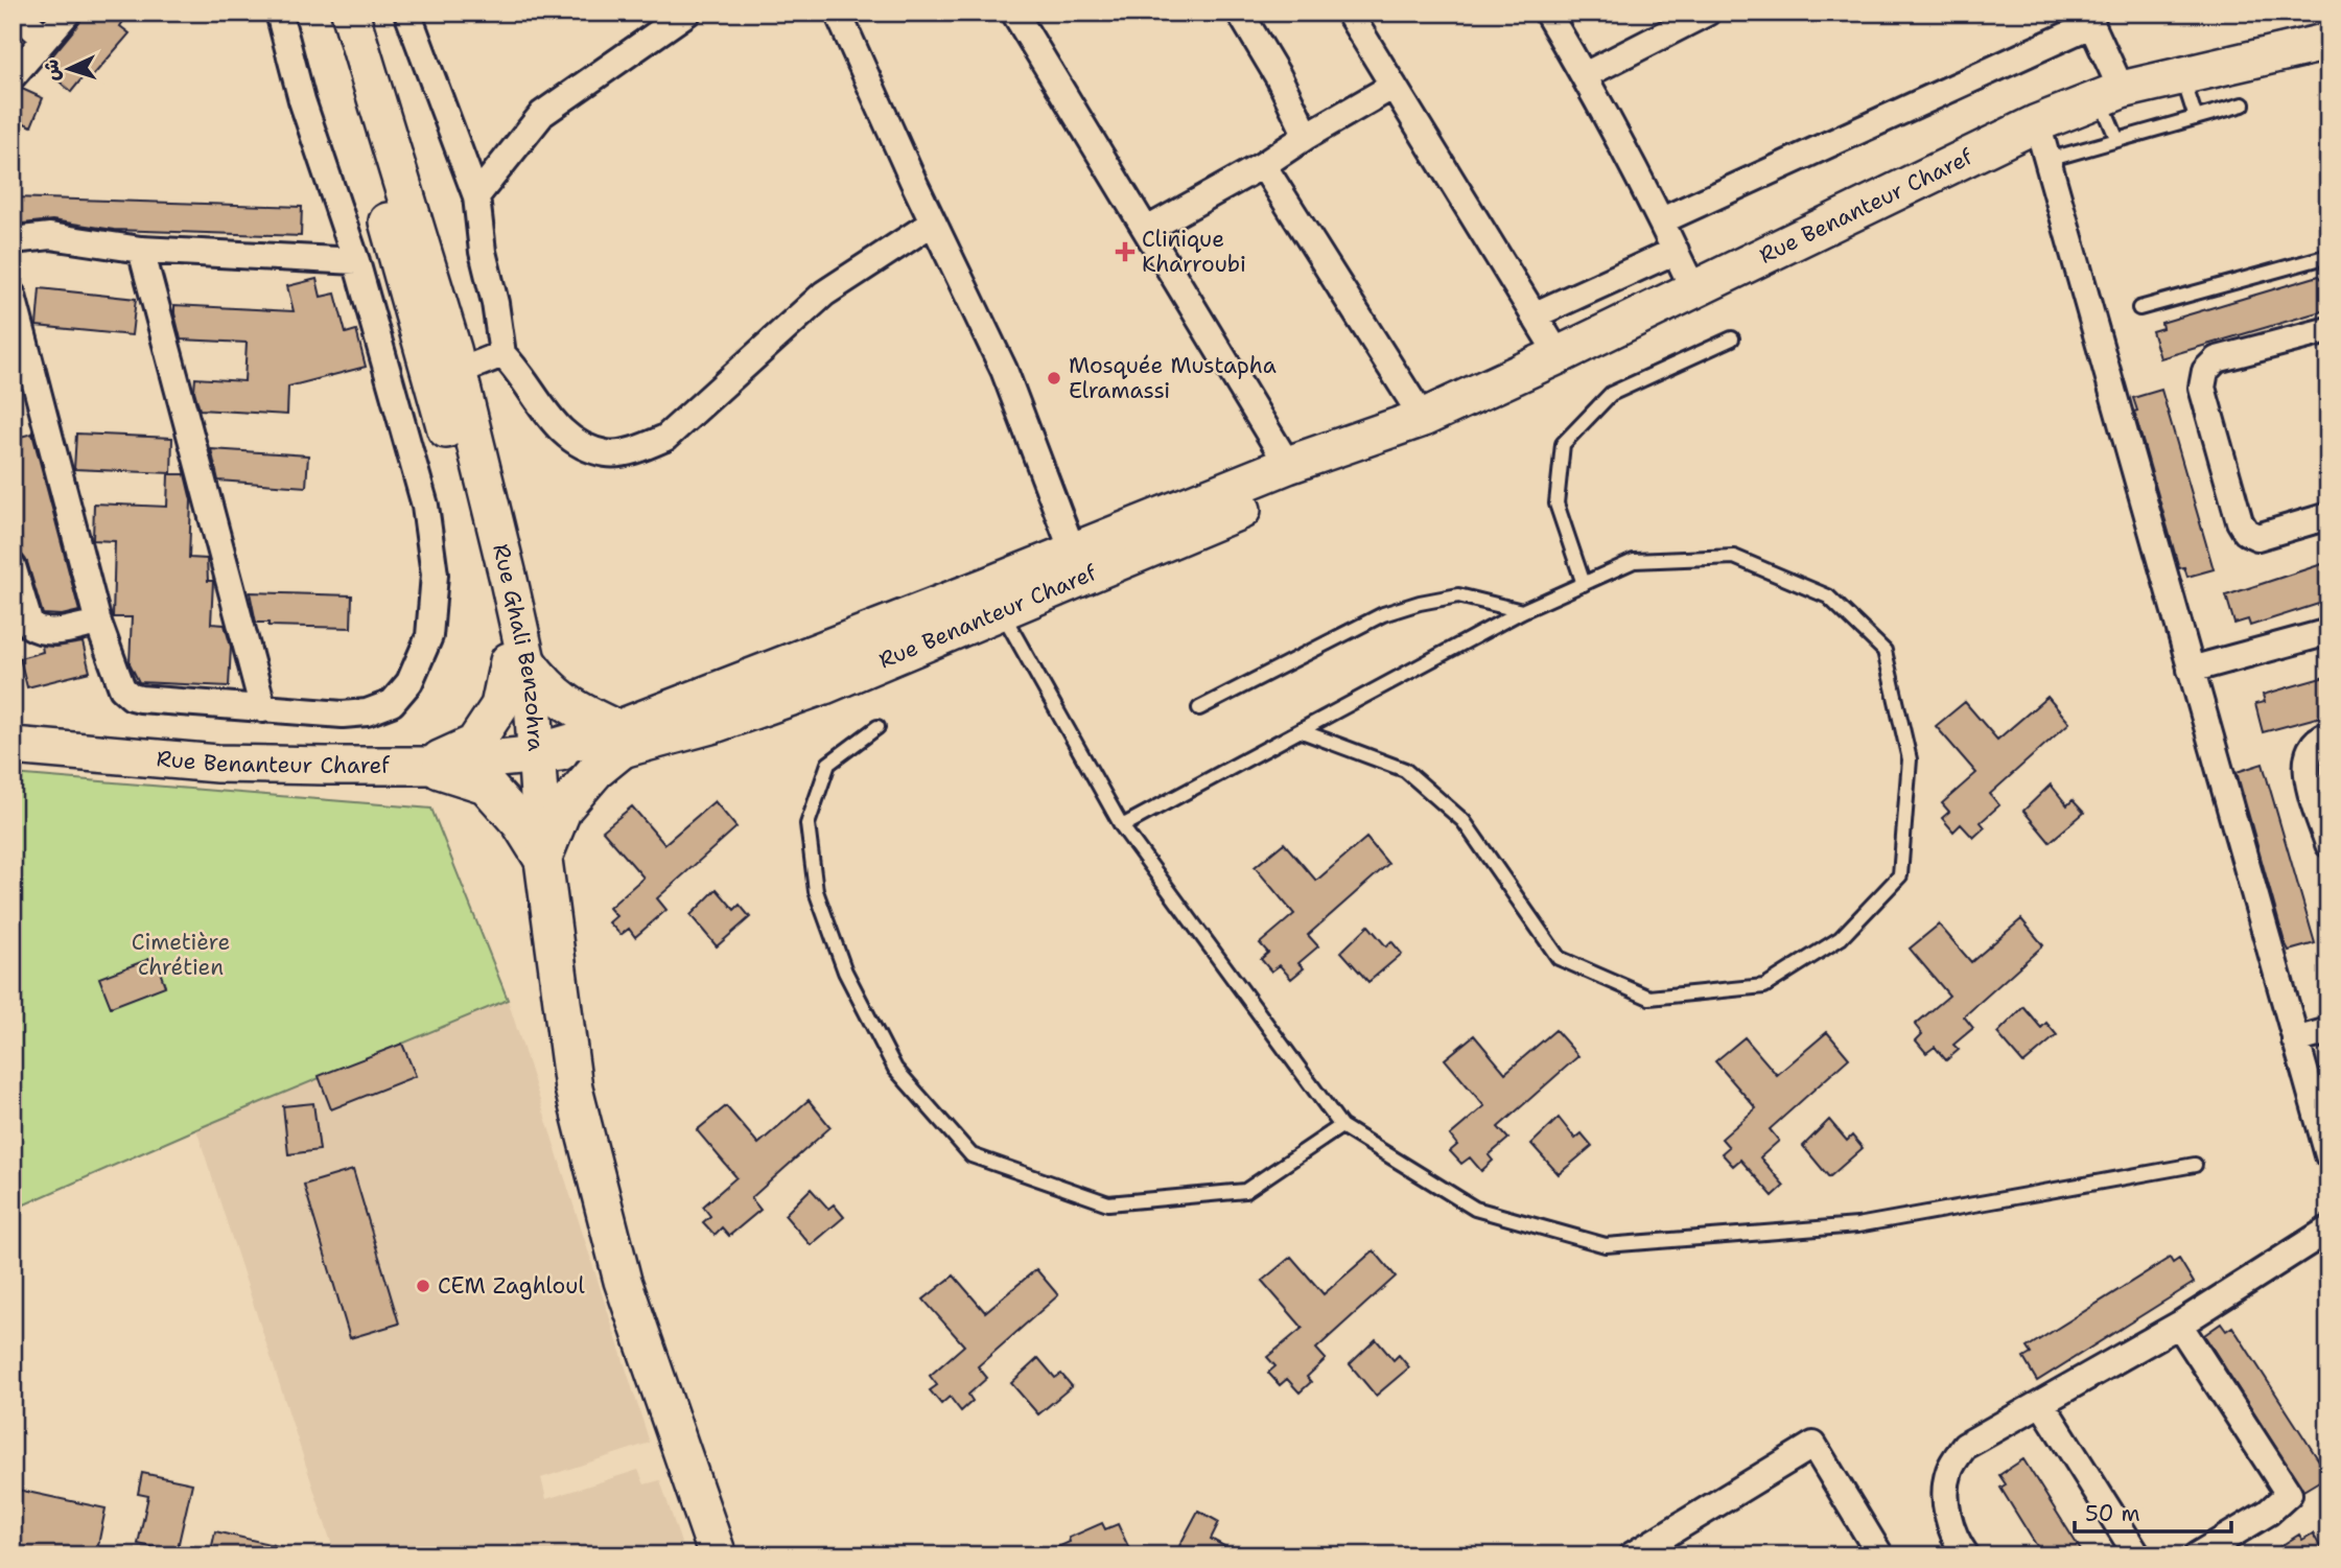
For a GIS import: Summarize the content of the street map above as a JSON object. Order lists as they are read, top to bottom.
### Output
{
  "streets": {
    "main road": ["Rue Benanteur Charef", "Rue Ghali Benzohra"]
  },
  "crossings": [
    ["Rue Benanteur Charef", "Rue Ghali Benzohra"]
  ],
  "parks": ["Cimetière chrétien"],
  "places": {
    "health": ["Clinique Kharroubi"],
    "other": ["Mosquée Mustapha Elramassi", "CEM Zaghloul"]
  },
  "scale_bar": "50 m",
  "north": "left"
}
